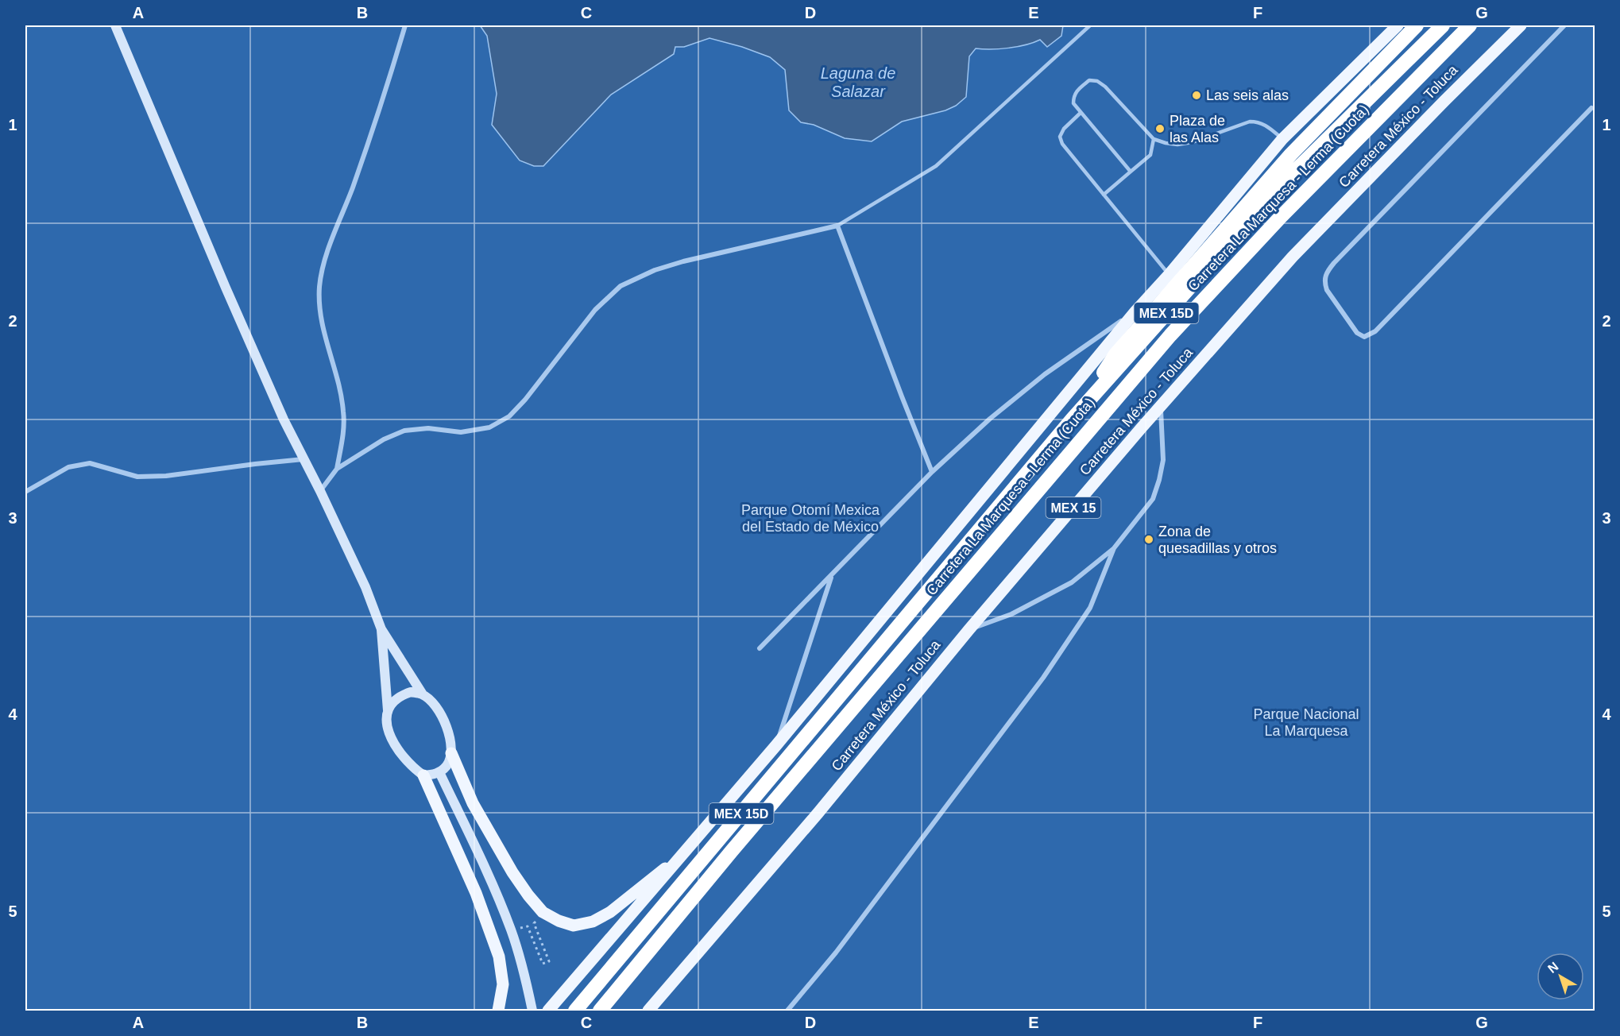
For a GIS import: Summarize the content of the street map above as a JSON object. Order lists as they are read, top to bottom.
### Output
{
  "streets": {
    "highway": ["Carretera La Marquesa - Lerma (Cuota)", "MEX 15D"],
    "main road": ["Carretera México - Toluca", "MEX 15"]
  },
  "water": ["Laguna de Salazar"],
  "parks": ["Parque Otomí Mexica del Estado de México", "Parque Nacional La Marquesa"],
  "places": ["Las seis alas", "Plaza de las Alas", "Zona de quesadillas y otros"],
  "north": "top left",
  "grid": {
    "columns": [
      "A",
      "B",
      "C",
      "D",
      "E",
      "F",
      "G"
    ],
    "rows": [
      "1",
      "2",
      "3",
      "4",
      "5"
    ]
  }
}
